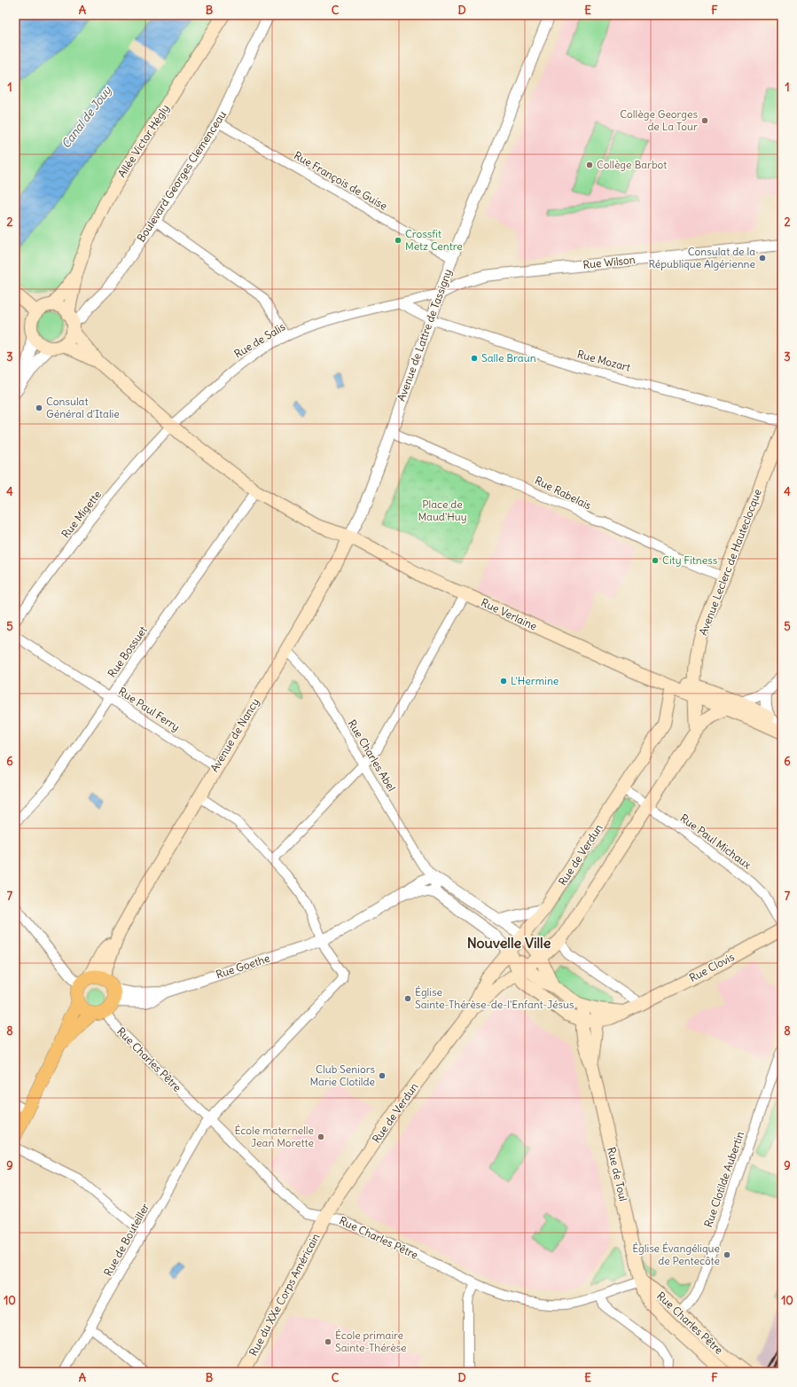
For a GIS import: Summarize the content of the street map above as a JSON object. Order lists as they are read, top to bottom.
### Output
{
  "streets": {
    "main road": [
      "Allée Victor Hégly",
      "Avenue Leclerc de Hauteclocque",
      "Rue Verlaine",
      "Avenue de Nancy",
      "Rue de Verdun",
      "Rue Clovis",
      "Rue Charles Pêtre",
      "Rue de Toul",
      "Rue du XXe Corps Américain"
    ],
    "street": [
      "Boulevard Georges Clemenceau",
      "Rue François de Guise",
      "Rue Wilson",
      "Avenue de Lattre de Tassigny",
      "Rue de Salis",
      "Rue Mozart",
      "Rue Rabelais",
      "Rue Migette",
      "Rue Bossuet",
      "Rue Paul Ferry",
      "Rue Charles Abel",
      "Rue Paul Michaux",
      "Rue Goethe",
      "Rue Clotilde Aubertin",
      "Rue de Bouteiller"
    ]
  },
  "crossings": [
    ["Allée Victor Hégly", "Boulevard Georges Clemenceau"],
    ["Boulevard Georges Clemenceau", "Rue François de Guise"],
    ["Rue François de Guise", "Avenue de Lattre de Tassigny"],
    ["Rue Wilson", "Avenue de Lattre de Tassigny"],
    ["Rue Wilson", "Rue de Salis"],
    ["Avenue de Lattre de Tassigny", "Rue de Salis"],
    ["Avenue de Lattre de Tassigny", "Rue Mozart"],
    ["Avenue de Lattre de Tassigny", "Rue Rabelais"],
    ["Avenue de Lattre de Tassigny", "Rue Verlaine"],
    ["Avenue de Lattre de Tassigny", "Avenue de Nancy"],
    ["Rue de Salis", "Rue Migette"],
    ["Rue de Salis", "Rue Verlaine"],
    ["Rue Rabelais", "Avenue Leclerc de Hauteclocque"],
    ["Rue Migette", "Rue Verlaine"],
    ["Rue Verlaine", "Rue Bossuet"],
    ["Rue Verlaine", "Avenue de Nancy"],
    ["Rue Verlaine", "Rue de Verdun"],
    ["Rue Bossuet", "Rue Paul Ferry"],
    ["Rue Paul Ferry", "Avenue de Nancy"],
    ["Avenue de Nancy", "Rue Charles Abel"],
    ["Avenue de Nancy", "Rue Goethe"],
    ["Avenue de Nancy", "Rue Charles Pêtre"],
    ["Rue Charles Abel", "Rue Goethe"],
    ["Rue Paul Michaux", "Rue de Verdun"],
    ["Rue Paul Michaux", "Rue Clovis"],
    ["Rue de Verdun", "Rue Charles Pêtre"],
    ["Rue de Verdun", "Rue du XXe Corps Américain"],
    ["Rue Goethe", "Rue Charles Pêtre"],
    ["Rue Goethe", "Rue de Bouteiller"],
    ["Rue Clovis", "Rue de Toul"],
    ["Rue Charles Pêtre", "Rue de Toul"],
    ["Rue Charles Pêtre", "Rue Clotilde Aubertin"],
    ["Rue Charles Pêtre", "Rue de Bouteiller"],
    ["Rue Charles Pêtre", "Rue du XXe Corps Américain"]
  ],
  "districts": ["Nouvelle Ville"],
  "water": ["Canal de Jouy"],
  "parks": ["Place de Maud'Huy"],
  "places": [
    "Collège Georges de La Tour",
    "Collège Barbot",
    "Crossfit Metz Centre",
    "Consulat de la République Algérienne",
    "Salle Braun",
    "Consulat Général d'Italie",
    "City Fitness",
    "L'Hermine",
    "Église Sainte-Thérèse-de-l'Enfant-Jésus",
    "Club Seniors Marie Clotilde",
    "École maternelle Jean Morette",
    "Église Évangélique de Pentecôte",
    "École primaire Sainte-Thérèse"
  ],
  "grid": {
    "columns": [
      "A",
      "B",
      "C",
      "D",
      "E",
      "F"
    ],
    "rows": [
      "1",
      "2",
      "3",
      "4",
      "5",
      "6",
      "7",
      "8",
      "9",
      "10"
    ]
  }
}
